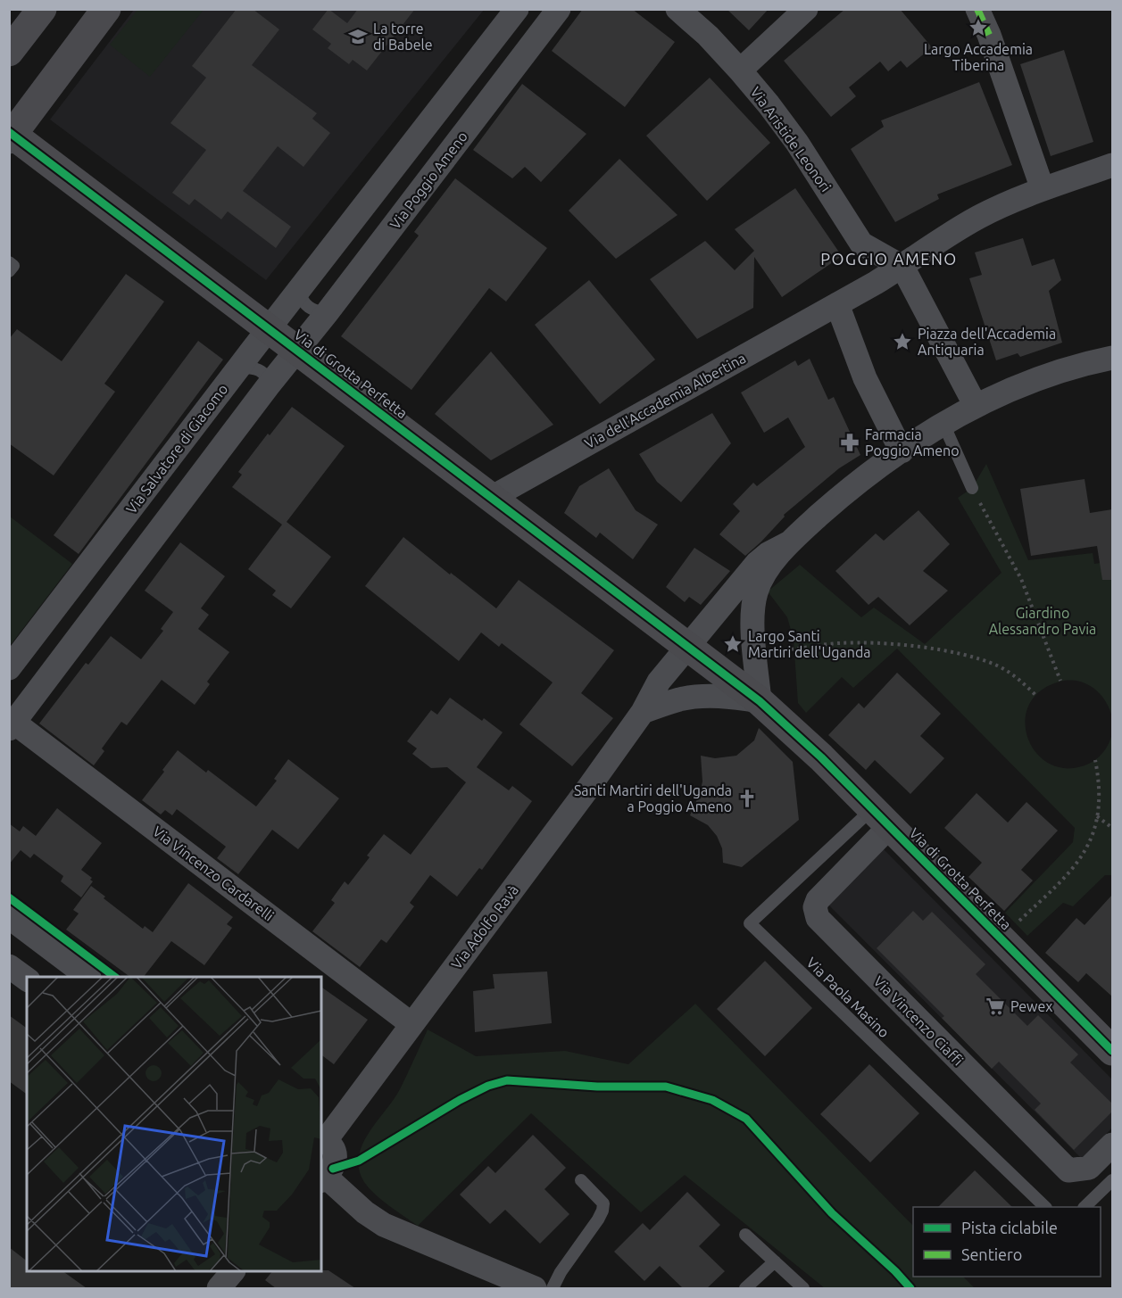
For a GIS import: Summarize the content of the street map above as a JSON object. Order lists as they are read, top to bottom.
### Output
{
  "streets": {
    "street": [
      "Via Aristide Leonori",
      "Via Poggio Ameno",
      "Via di Grotta Perfetta",
      "Via dell'Accademia Albertina",
      "Via Salvatore di Giacomo",
      "Via Vincenzo Cardarelli",
      "Via Adolfo Ravà",
      "Via Vincenzo Ciaffi"
    ],
    "lane": ["Via Paola Masino"]
  },
  "crossings": [
    ["Via Aristide Leonori", "Via dell'Accademia Albertina"],
    ["Via Poggio Ameno", "Via di Grotta Perfetta"],
    ["Via di Grotta Perfetta", "Via dell'Accademia Albertina"],
    ["Via di Grotta Perfetta", "Via Salvatore di Giacomo"],
    ["Via di Grotta Perfetta", "Via Paola Masino"],
    ["Via di Grotta Perfetta", "Via Vincenzo Ciaffi"],
    ["Via Vincenzo Cardarelli", "Via Adolfo Ravà"],
    ["Via Paola Masino", "Via Vincenzo Ciaffi"]
  ],
  "districts": ["POGGIO AMENO"],
  "parks": ["Giardino Alessandro Pavia"],
  "places": {
    "place": ["Largo Accademia Tiberina", "Piazza dell'Accademia Antiquaria", "Largo Santi Martiri dell'Uganda"],
    "school or university": ["La torre di Babele"],
    "pharmacy": ["Farmacia Poggio Ameno"],
    "church": ["Santi Martiri dell'Uganda a Poggio Ameno"],
    "supermarket": ["Pewex"]
  },
  "legend": ["Pista ciclabile", "Sentiero"]
}
